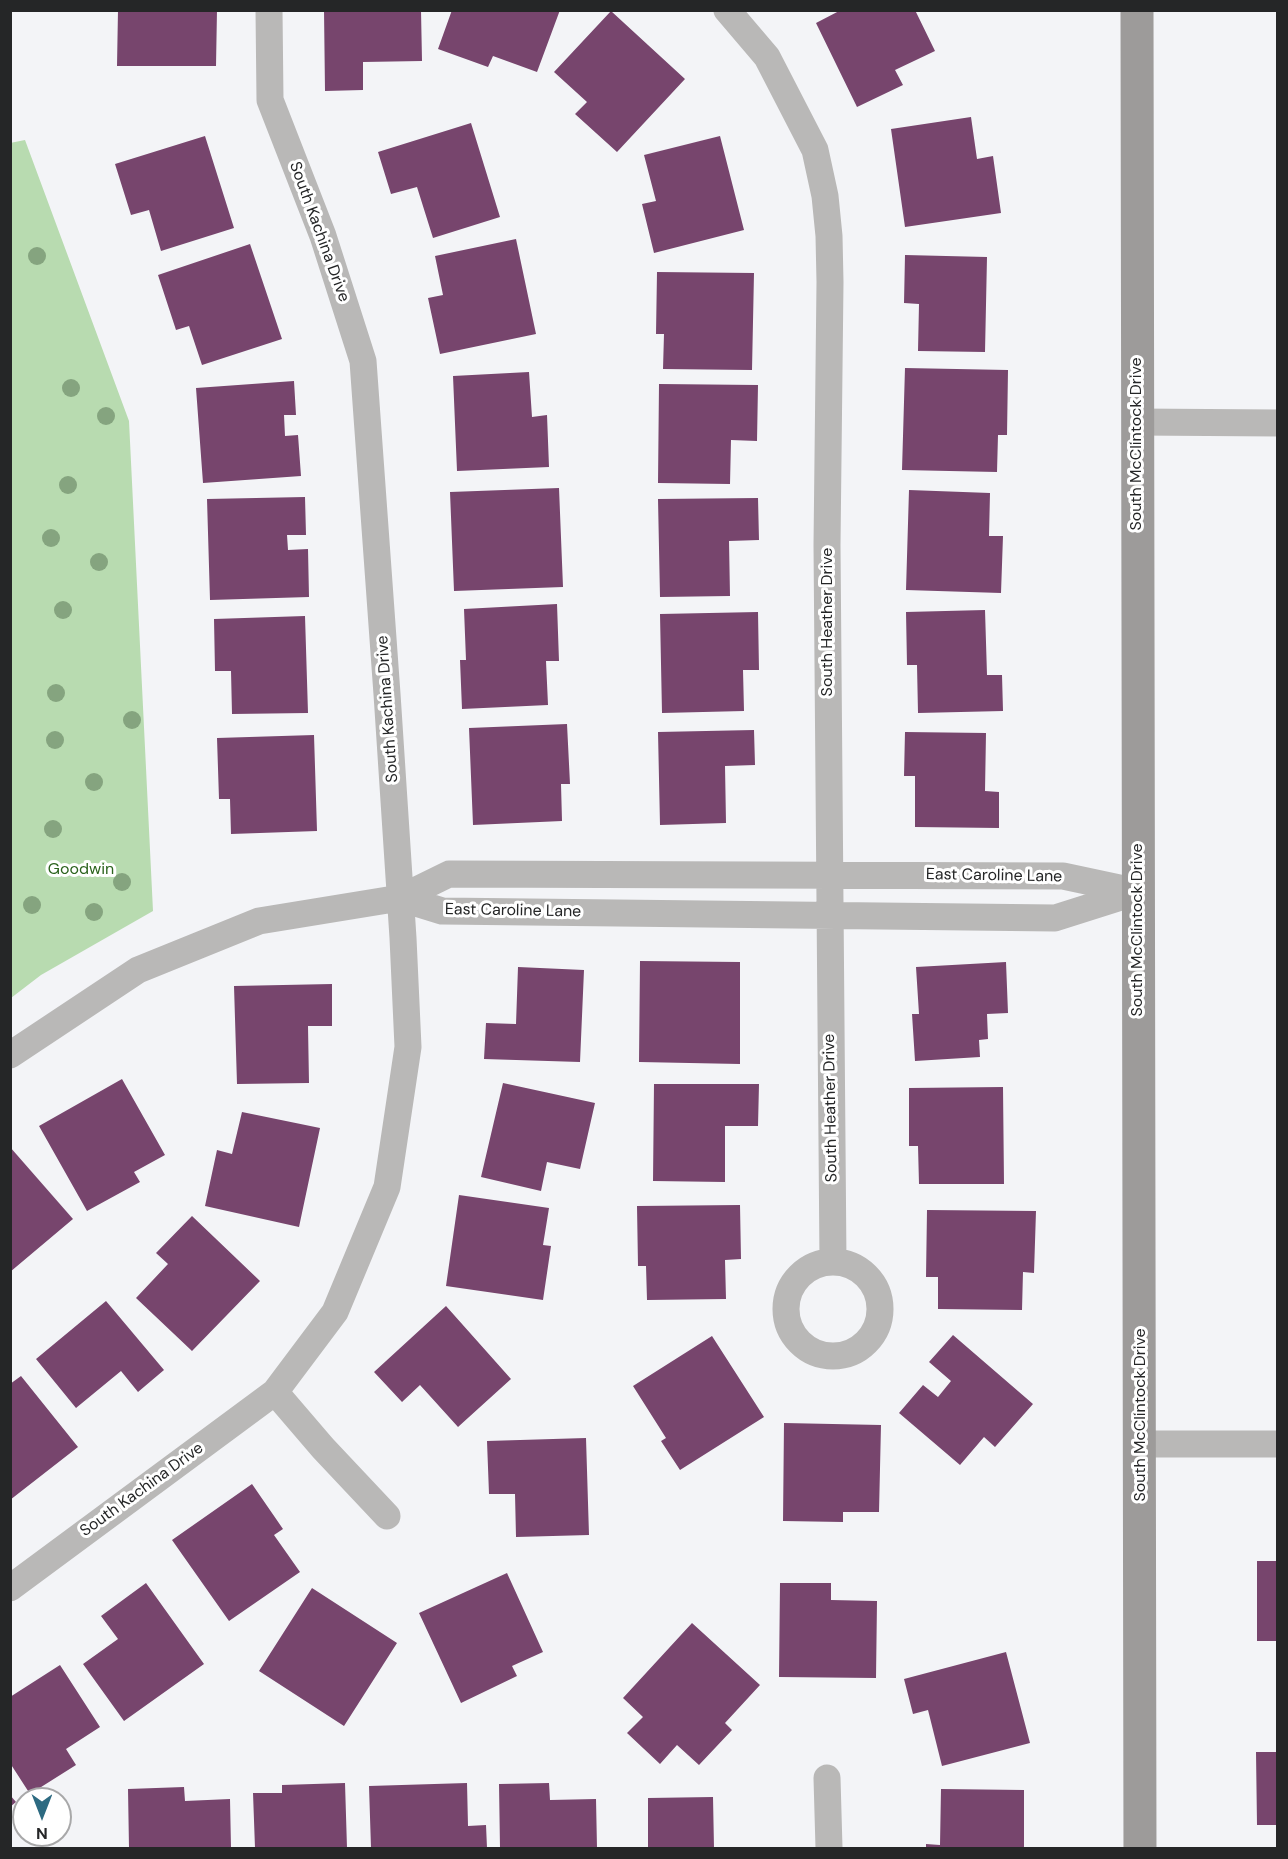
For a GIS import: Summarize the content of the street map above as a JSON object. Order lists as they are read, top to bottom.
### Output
{
  "streets": {
    "main road": ["South McClintock Drive"],
    "street": ["South Kachina Drive", "South Heather Drive", "East Caroline Lane"]
  },
  "crossings": [
    ["South Kachina Drive", "East Caroline Lane"],
    ["South McClintock Drive", "East Caroline Lane"],
    ["South Heather Drive", "East Caroline Lane"]
  ],
  "parks": ["Goodwin"],
  "north": "bottom"
}
